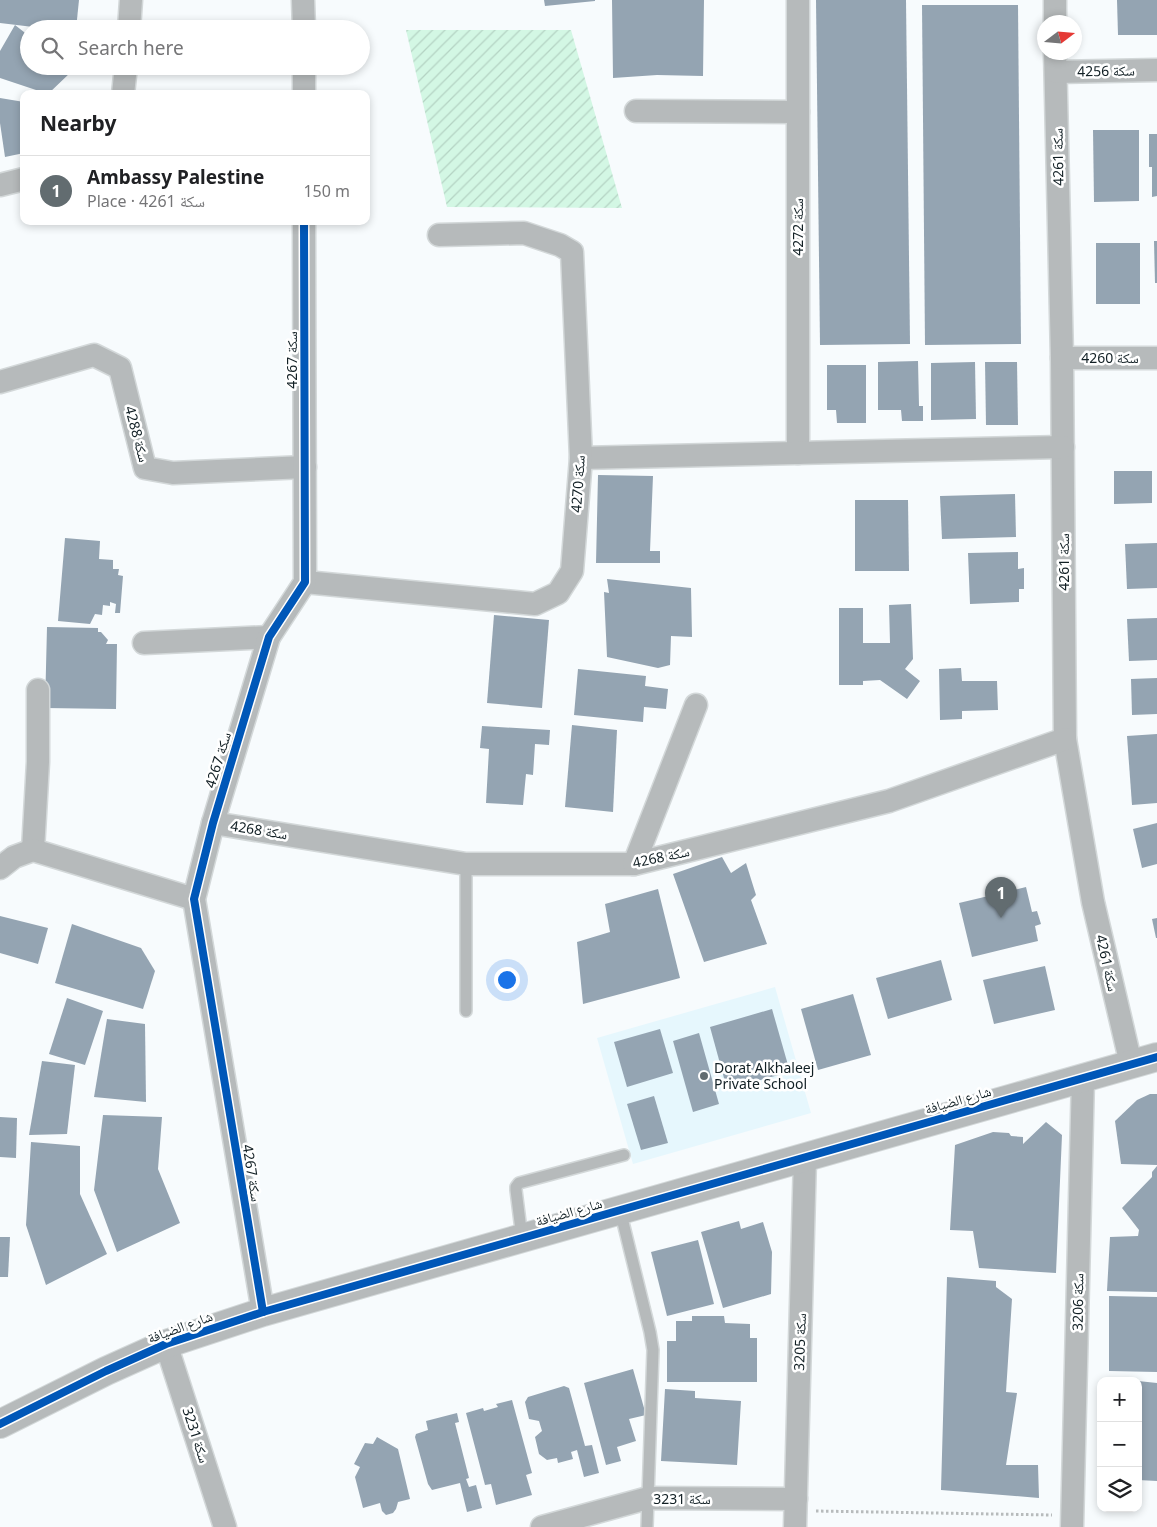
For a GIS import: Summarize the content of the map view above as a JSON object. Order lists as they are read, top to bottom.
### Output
{
  "streets": {
    "street": [
      "سكة 4256",
      "سكة 4261",
      "سكة 4272",
      "سكة 4260",
      "سكة 4267",
      "سكة 4288",
      "سكة 4270",
      "سكة 4268",
      "شارع الضيافة",
      "سكة 3206",
      "سكة 3205",
      "سكة 3231"
    ]
  },
  "crossings": [
    ["سكة 4256", "سكة 4261"],
    ["سكة 4261", "سكة 4260"],
    ["سكة 4261", "سكة 4268"],
    ["سكة 4261", "شارع الضيافة"],
    ["سكة 4267", "سكة 4288"],
    ["سكة 4267", "سكة 4270"],
    ["سكة 4267", "سكة 4268"],
    ["سكة 4267", "شارع الضيافة"],
    ["شارع الضيافة", "سكة 3206"],
    ["شارع الضيافة", "سكة 3205"],
    ["شارع الضيافة", "سكة 3231"],
    ["سكة 3205", "سكة 3231"]
  ],
  "places": ["Dorat Alkhaleej Private School"],
  "north": "right",
  "page": {
    "search": "Search here",
    "heading": "Nearby",
    "list": [
      {
        "mark": "1",
        "name": "Ambassy Palestine",
        "note": "Place · سكة 4261",
        "value": "150 m"
      }
    ],
    "pins": "1",
    "map_buttons": ["+", "−"]
  }
}
